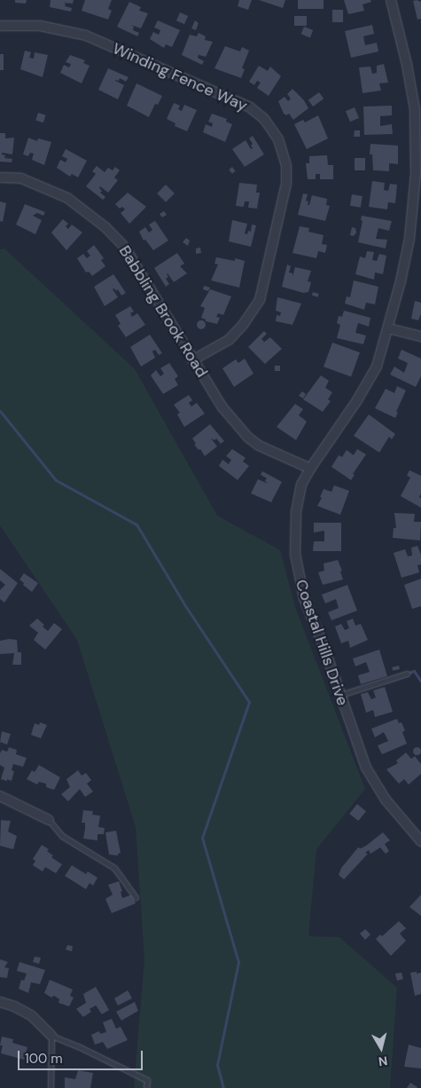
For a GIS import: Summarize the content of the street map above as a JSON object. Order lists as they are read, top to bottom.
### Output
{
  "streets": {
    "street": ["Winding Fence Way", "Babbling Brook Road", "Coastal Hills Drive"]
  },
  "crossings": [
    ["Winding Fence Way", "Babbling Brook Road"],
    ["Babbling Brook Road", "Coastal Hills Drive"]
  ],
  "scale_bar": "100 m",
  "north": "bottom"
}
